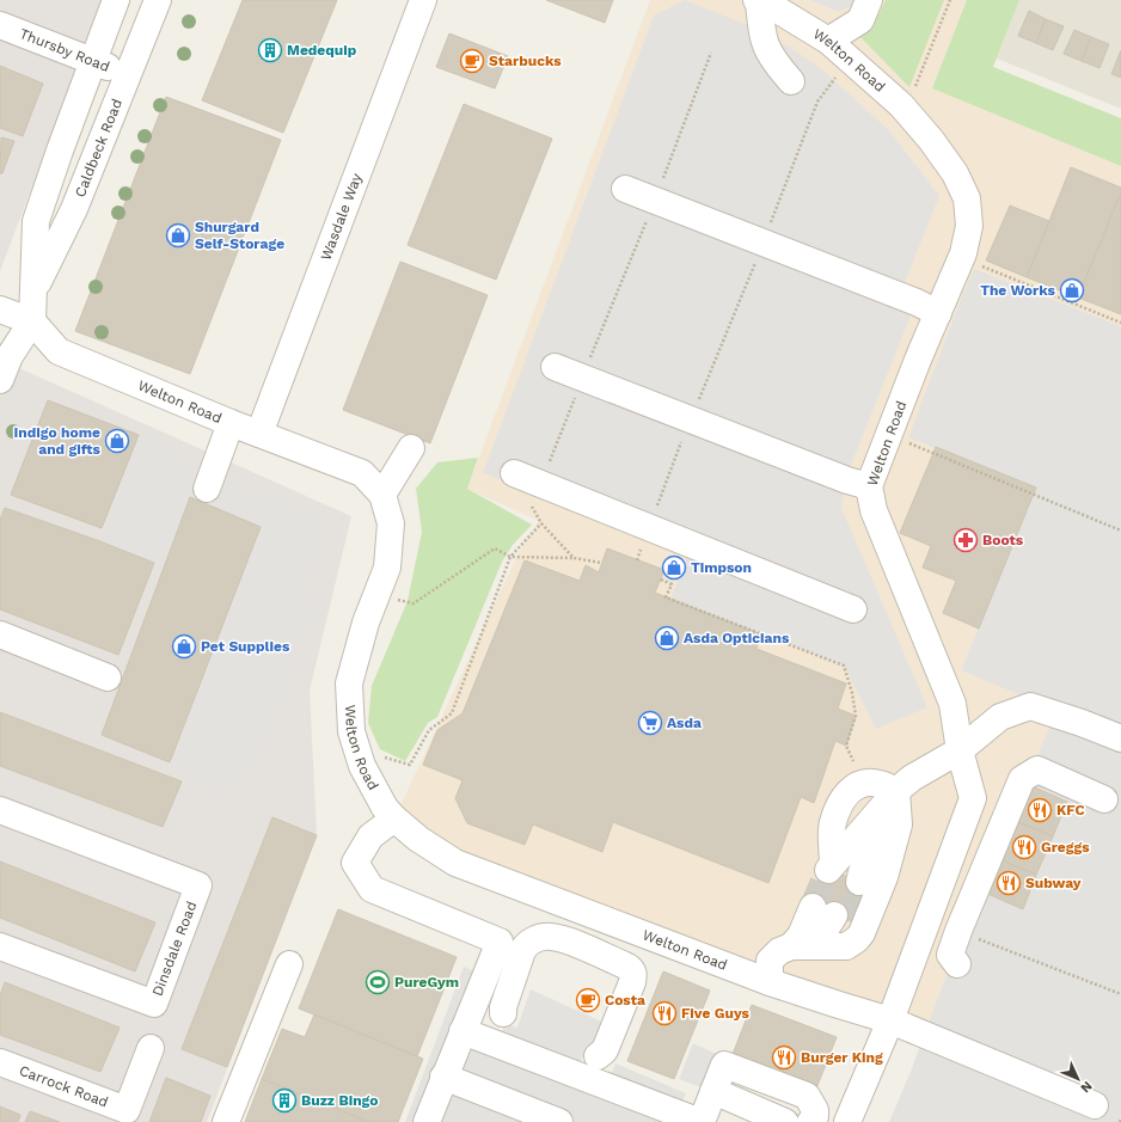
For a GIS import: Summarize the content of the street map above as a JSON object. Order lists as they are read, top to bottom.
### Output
{
  "streets": {
    "street": [
      "Thursby Road",
      "Welton Road",
      "Caldbeck Road",
      "Wasdale Way",
      "Dinsdale Road",
      "Carrock Road"
    ]
  },
  "crossings": [
    ["Thursby Road", "Caldbeck Road"],
    ["Welton Road", "Caldbeck Road"],
    ["Welton Road", "Wasdale Way"]
  ],
  "places": {
    "building": ["Medequip", "Buzz Bingo"],
    "cafe": ["Starbucks", "Costa"],
    "shop": [
      "Shurgard Self-Storage",
      "The Works",
      "Indigo home and gifts",
      "Timpson",
      "Asda Opticians",
      "Pet Supplies"
    ],
    "pharmacy": ["Boots"],
    "supermarket": ["Asda"],
    "restaurant": [
      "KFC",
      "Greggs",
      "Subway",
      "Five Guys",
      "Burger King"
    ],
    "sports": ["PureGym"]
  },
  "north": "bottom right"
}
